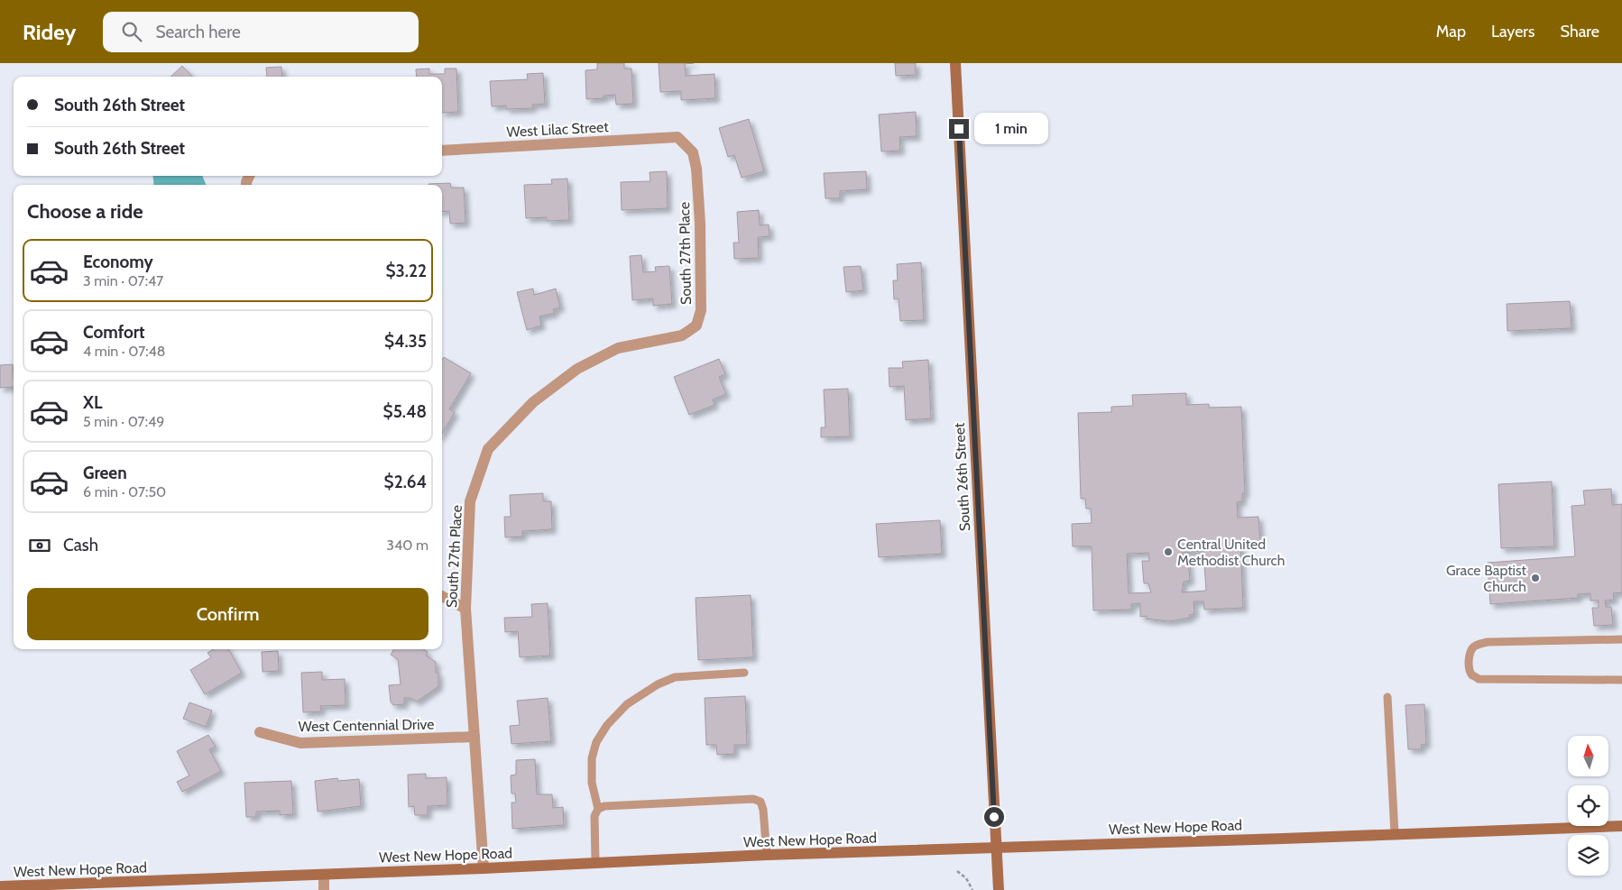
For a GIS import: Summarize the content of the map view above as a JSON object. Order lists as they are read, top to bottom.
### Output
{
  "streets": {
    "main road": ["South 26th Street", "West New Hope Road"],
    "street": ["West Lilac Street", "South 27th Place", "West Centennial Drive"]
  },
  "crossings": [
    ["West Lilac Street", "South 27th Place"],
    ["South 27th Place", "West Centennial Drive"],
    ["South 27th Place", "West New Hope Road"],
    ["South 26th Street", "West New Hope Road"]
  ],
  "places": ["Central United Methodist Church", "Grace Baptist Church"],
  "north": "top",
  "page": {
    "header": "Ridey",
    "search": "Search here",
    "nav": ["Map", "Layers", "Share"],
    "banner": ["South 26th Street", "South 26th Street"],
    "bubble": "1 min",
    "heading": "Choose a ride",
    "list": [
      {
        "name": "Economy",
        "note": "3 min · 07:47",
        "value": "$3.22"
      },
      {
        "name": "Comfort",
        "note": "4 min · 07:48",
        "value": "$4.35"
      },
      {
        "name": "XL",
        "note": "5 min · 07:49",
        "value": "$5.48"
      },
      {
        "name": "Green",
        "note": "6 min · 07:50",
        "value": "$2.64"
      }
    ],
    "pay": ["Cash", "340 m"],
    "buttons": "Confirm"
  }
}
